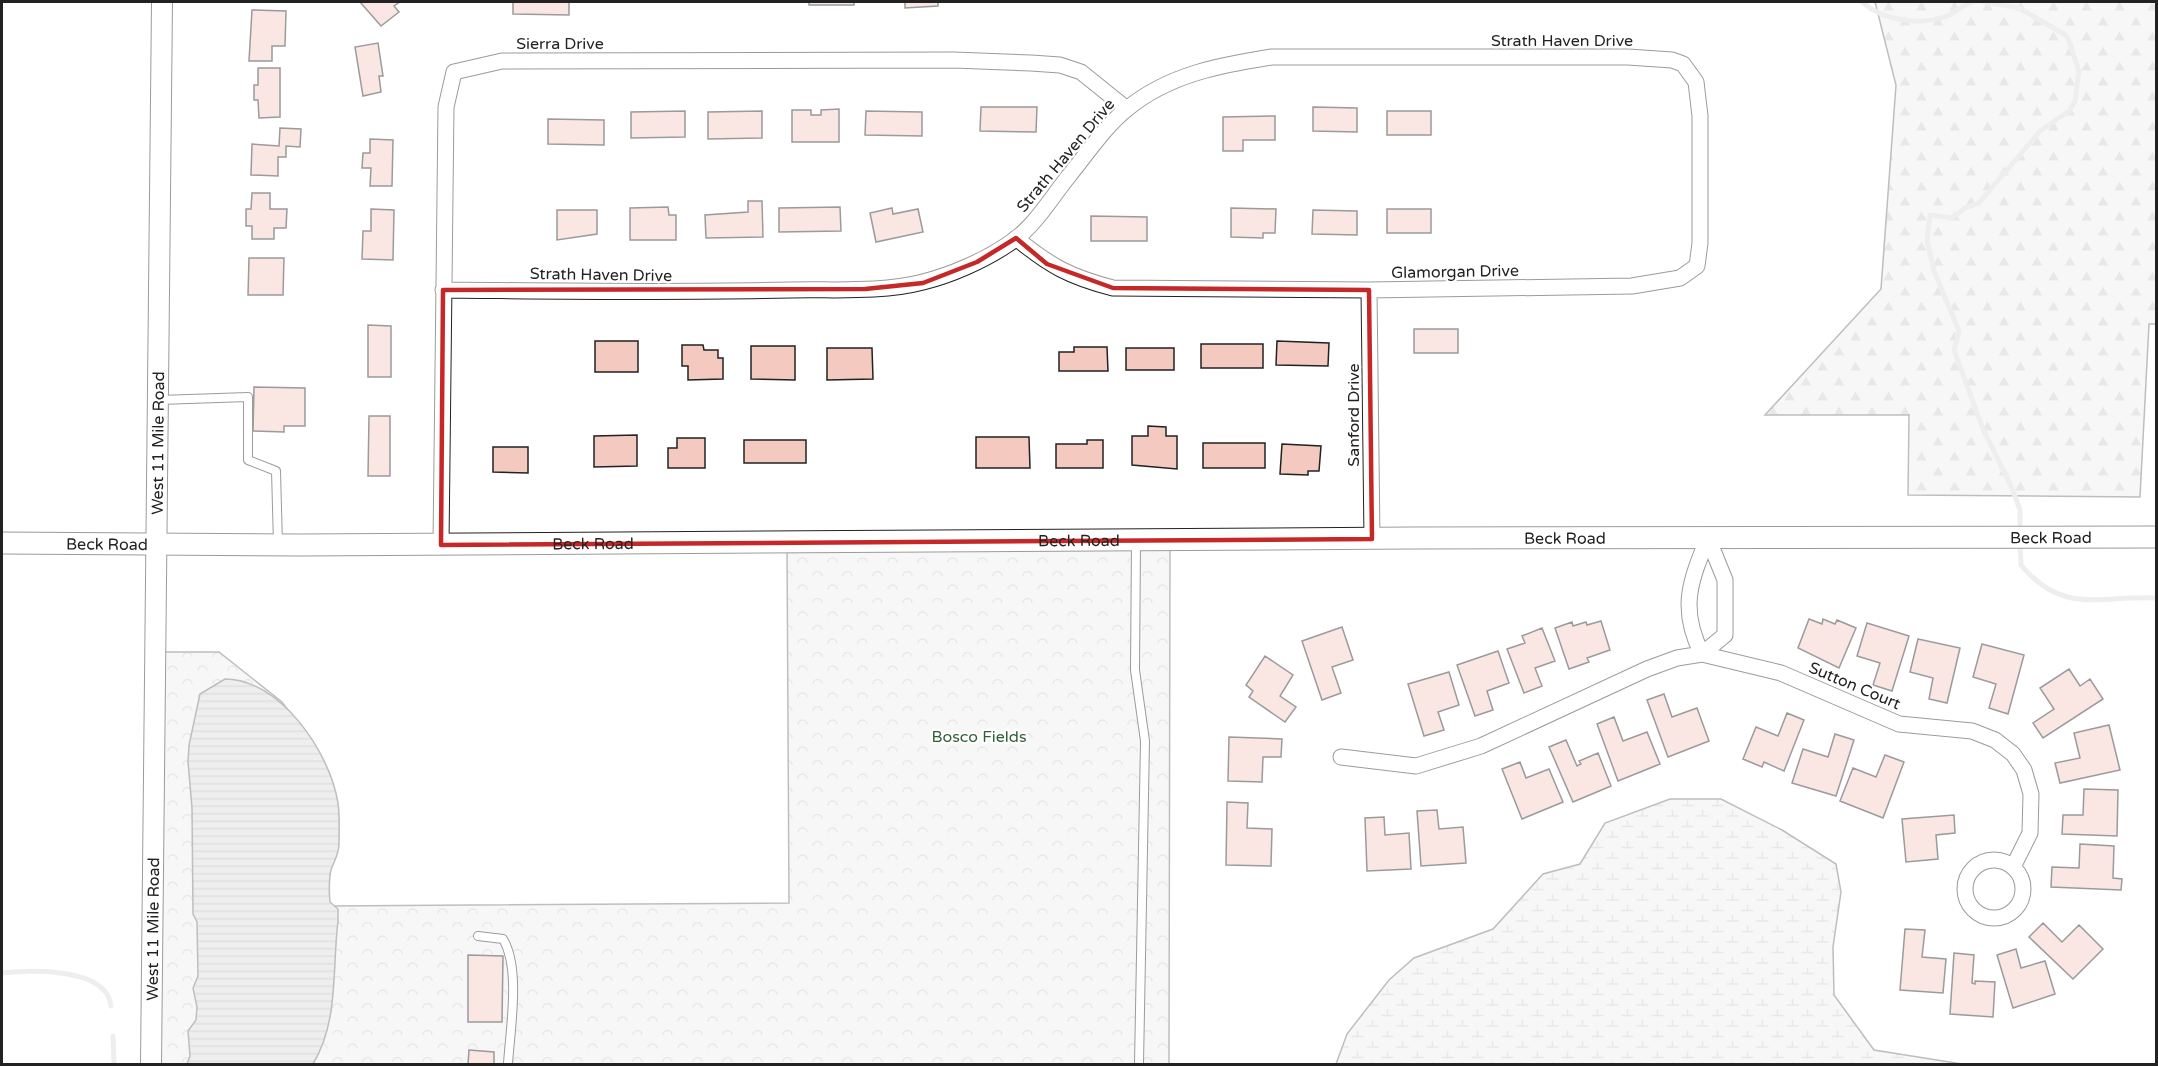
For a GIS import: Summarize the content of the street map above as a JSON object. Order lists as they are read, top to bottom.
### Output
{
  "streets": {
    "main road": ["Beck Road"],
    "street": [
      "Strath Haven Drive",
      "Sierra Drive",
      "Glamorgan Drive",
      "Sanford Drive",
      "West 11 Mile Road",
      "Sutton Court"
    ]
  },
  "crossings": [
    ["Strath Haven Drive", "Sierra Drive"],
    ["Strath Haven Drive", "Glamorgan Drive"],
    ["Sierra Drive", "Beck Road"],
    ["Glamorgan Drive", "Sanford Drive"],
    ["Sanford Drive", "Beck Road"],
    ["West 11 Mile Road", "Beck Road"],
    ["Beck Road", "Sutton Court"]
  ],
  "parks": ["Bosco Fields"]
}
